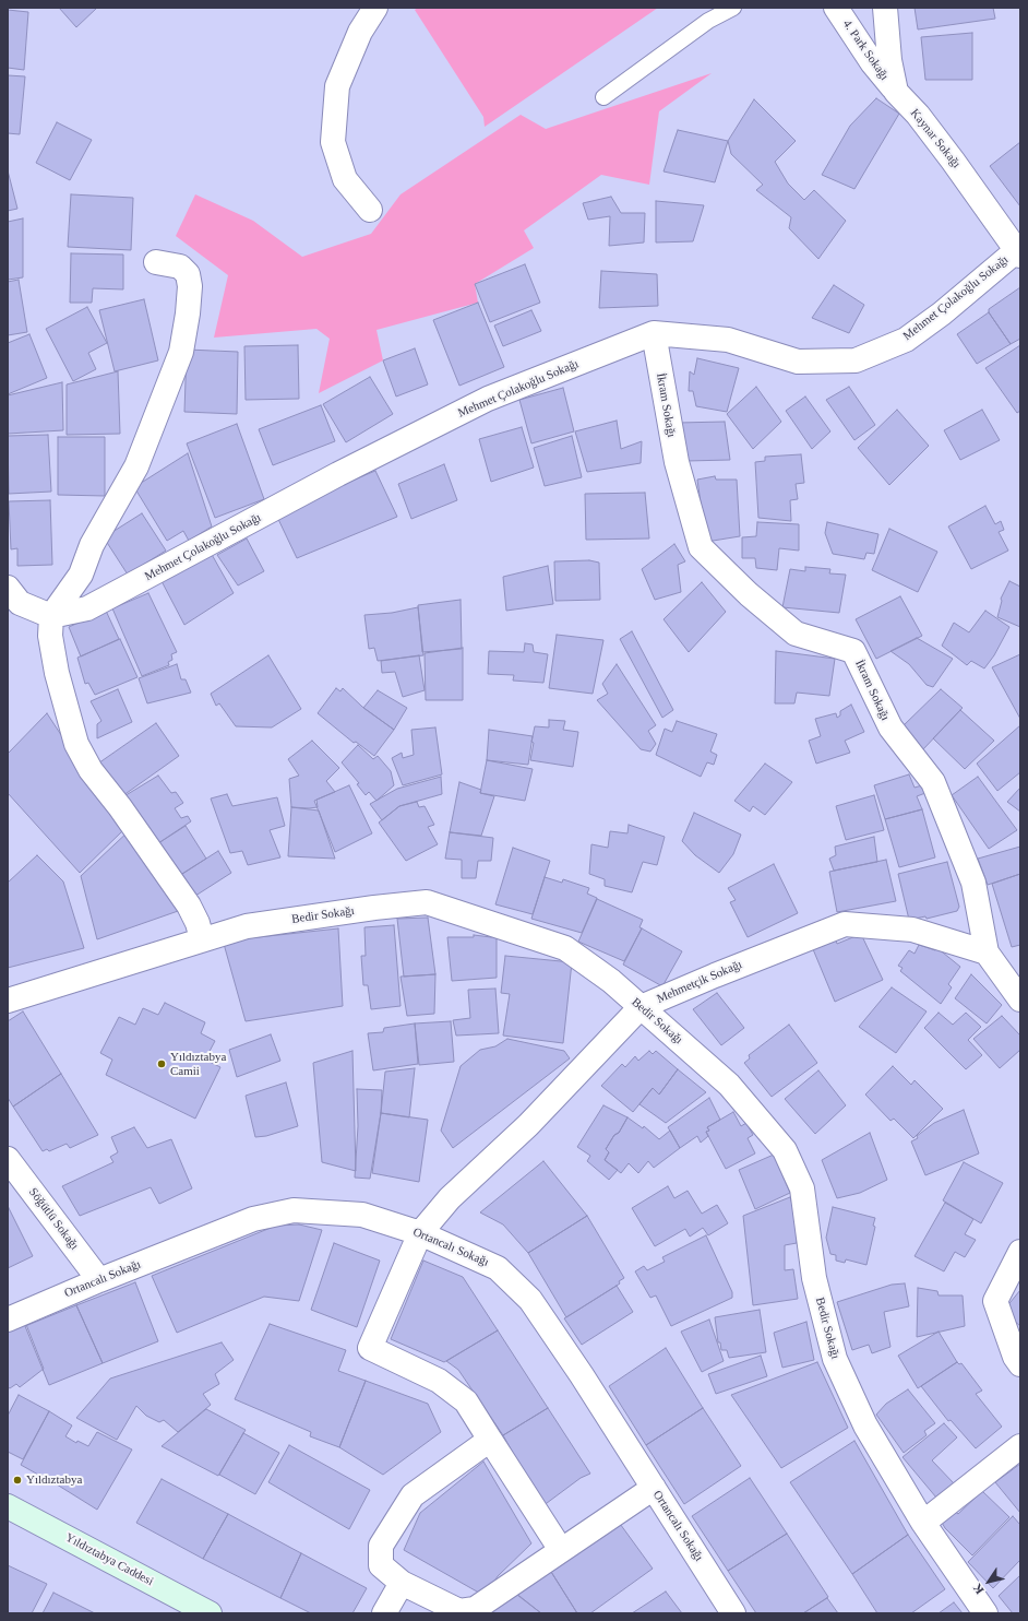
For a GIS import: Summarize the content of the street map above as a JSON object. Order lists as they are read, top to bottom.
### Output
{
  "streets": {
    "main road": ["Yıldıztabya Caddesi"],
    "street": [
      "4. Park Sokağı",
      "Kaynar Sokağı",
      "Mehmet Çolakoğlu Sokağı",
      "İkram Sokağı",
      "Bedir Sokağı",
      "Mehmetçik Sokağı",
      "Söğütlü Sokağı",
      "Ortancalı Sokağı"
    ]
  },
  "crossings": [
    ["4. Park Sokağı", "Kaynar Sokağı"],
    ["Kaynar Sokağı", "Mehmet Çolakoğlu Sokağı"],
    ["Mehmet Çolakoğlu Sokağı", "İkram Sokağı"],
    ["İkram Sokağı", "Mehmetçik Sokağı"],
    ["Bedir Sokağı", "Mehmetçik Sokağı"],
    ["Mehmetçik Sokağı", "Ortancalı Sokağı"],
    ["Söğütlü Sokağı", "Ortancalı Sokağı"]
  ],
  "places": ["Yıldıztabya Camii", "Yıldıztabya"],
  "north": "bottom left"
}
